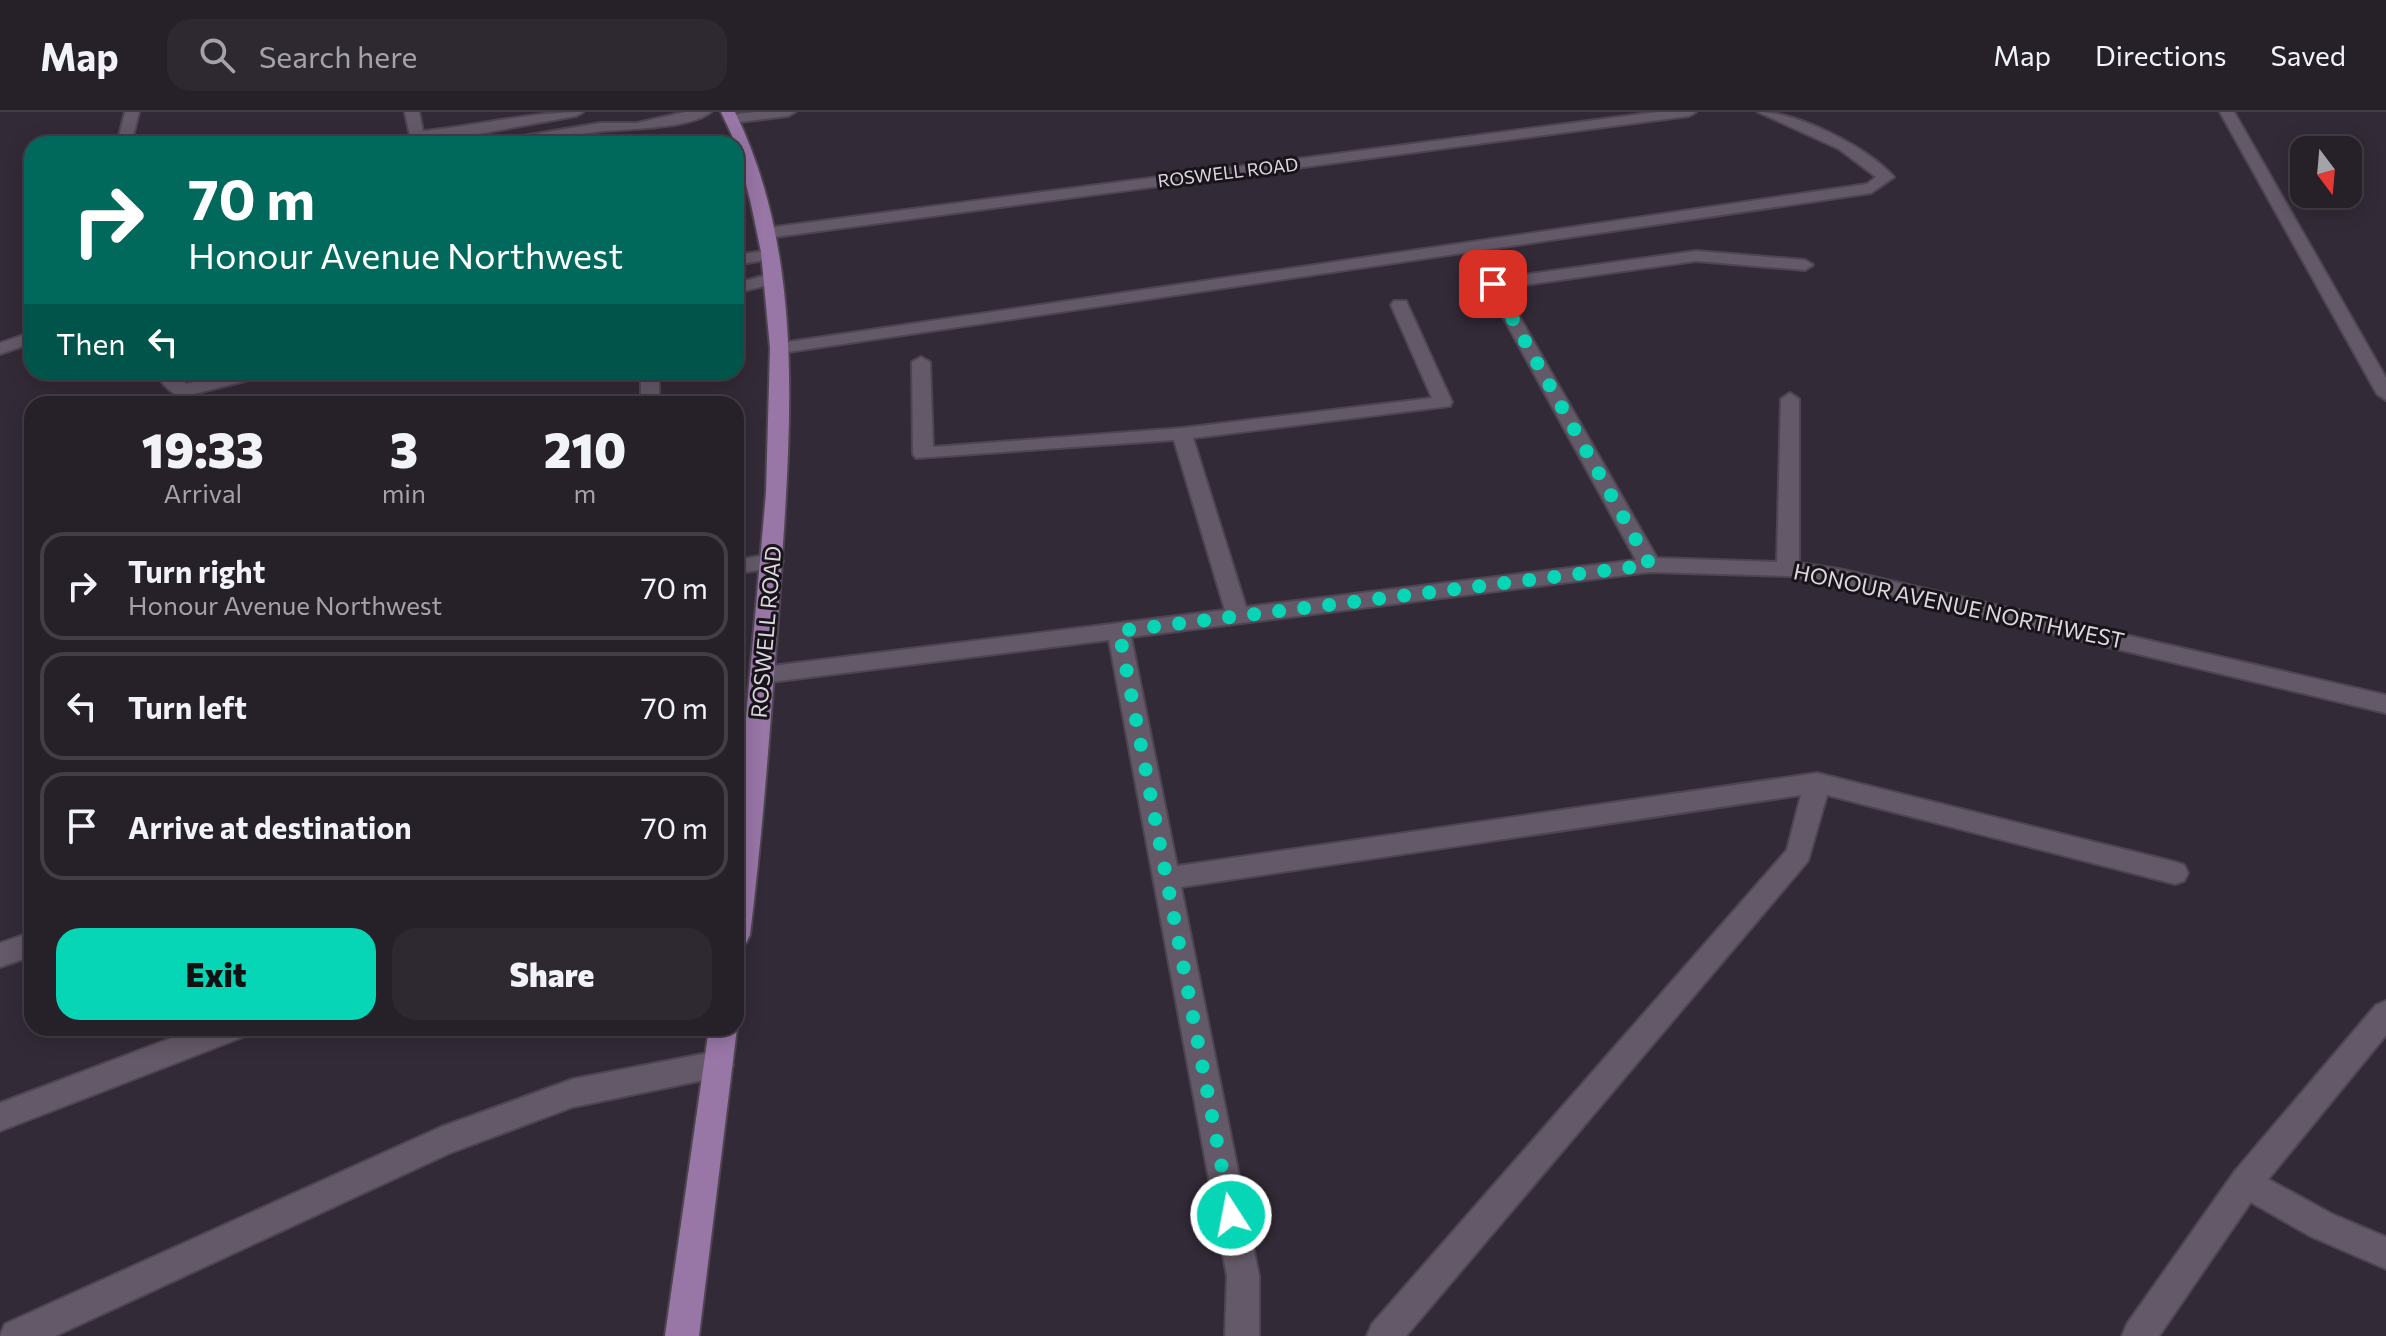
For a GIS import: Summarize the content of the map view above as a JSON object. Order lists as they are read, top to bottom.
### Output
{
  "streets": {
    "main road": ["ROSWELL ROAD"],
    "street": ["HONOUR AVENUE NORTHWEST"]
  },
  "crossings": [
    ["ROSWELL ROAD", "HONOUR AVENUE NORTHWEST"]
  ],
  "north": "bottom",
  "page": {
    "header": "Map",
    "search": "Search here",
    "nav": ["Map", "Directions", "Saved"],
    "turn": ["70 m", "Honour Avenue Northwest"],
    "then": "Then",
    "eta": [
      "19:33",
      "Arrival",
      "3",
      "min",
      "210",
      "m"
    ],
    "list": [
      {
        "name": "Turn right",
        "note": "Honour Avenue Northwest",
        "value": "70 m"
      },
      {
        "name": "Turn left",
        "value": "70 m"
      },
      {
        "name": "Arrive at destination",
        "value": "70 m"
      }
    ],
    "buttons": ["Exit", "Share"]
  }
}
